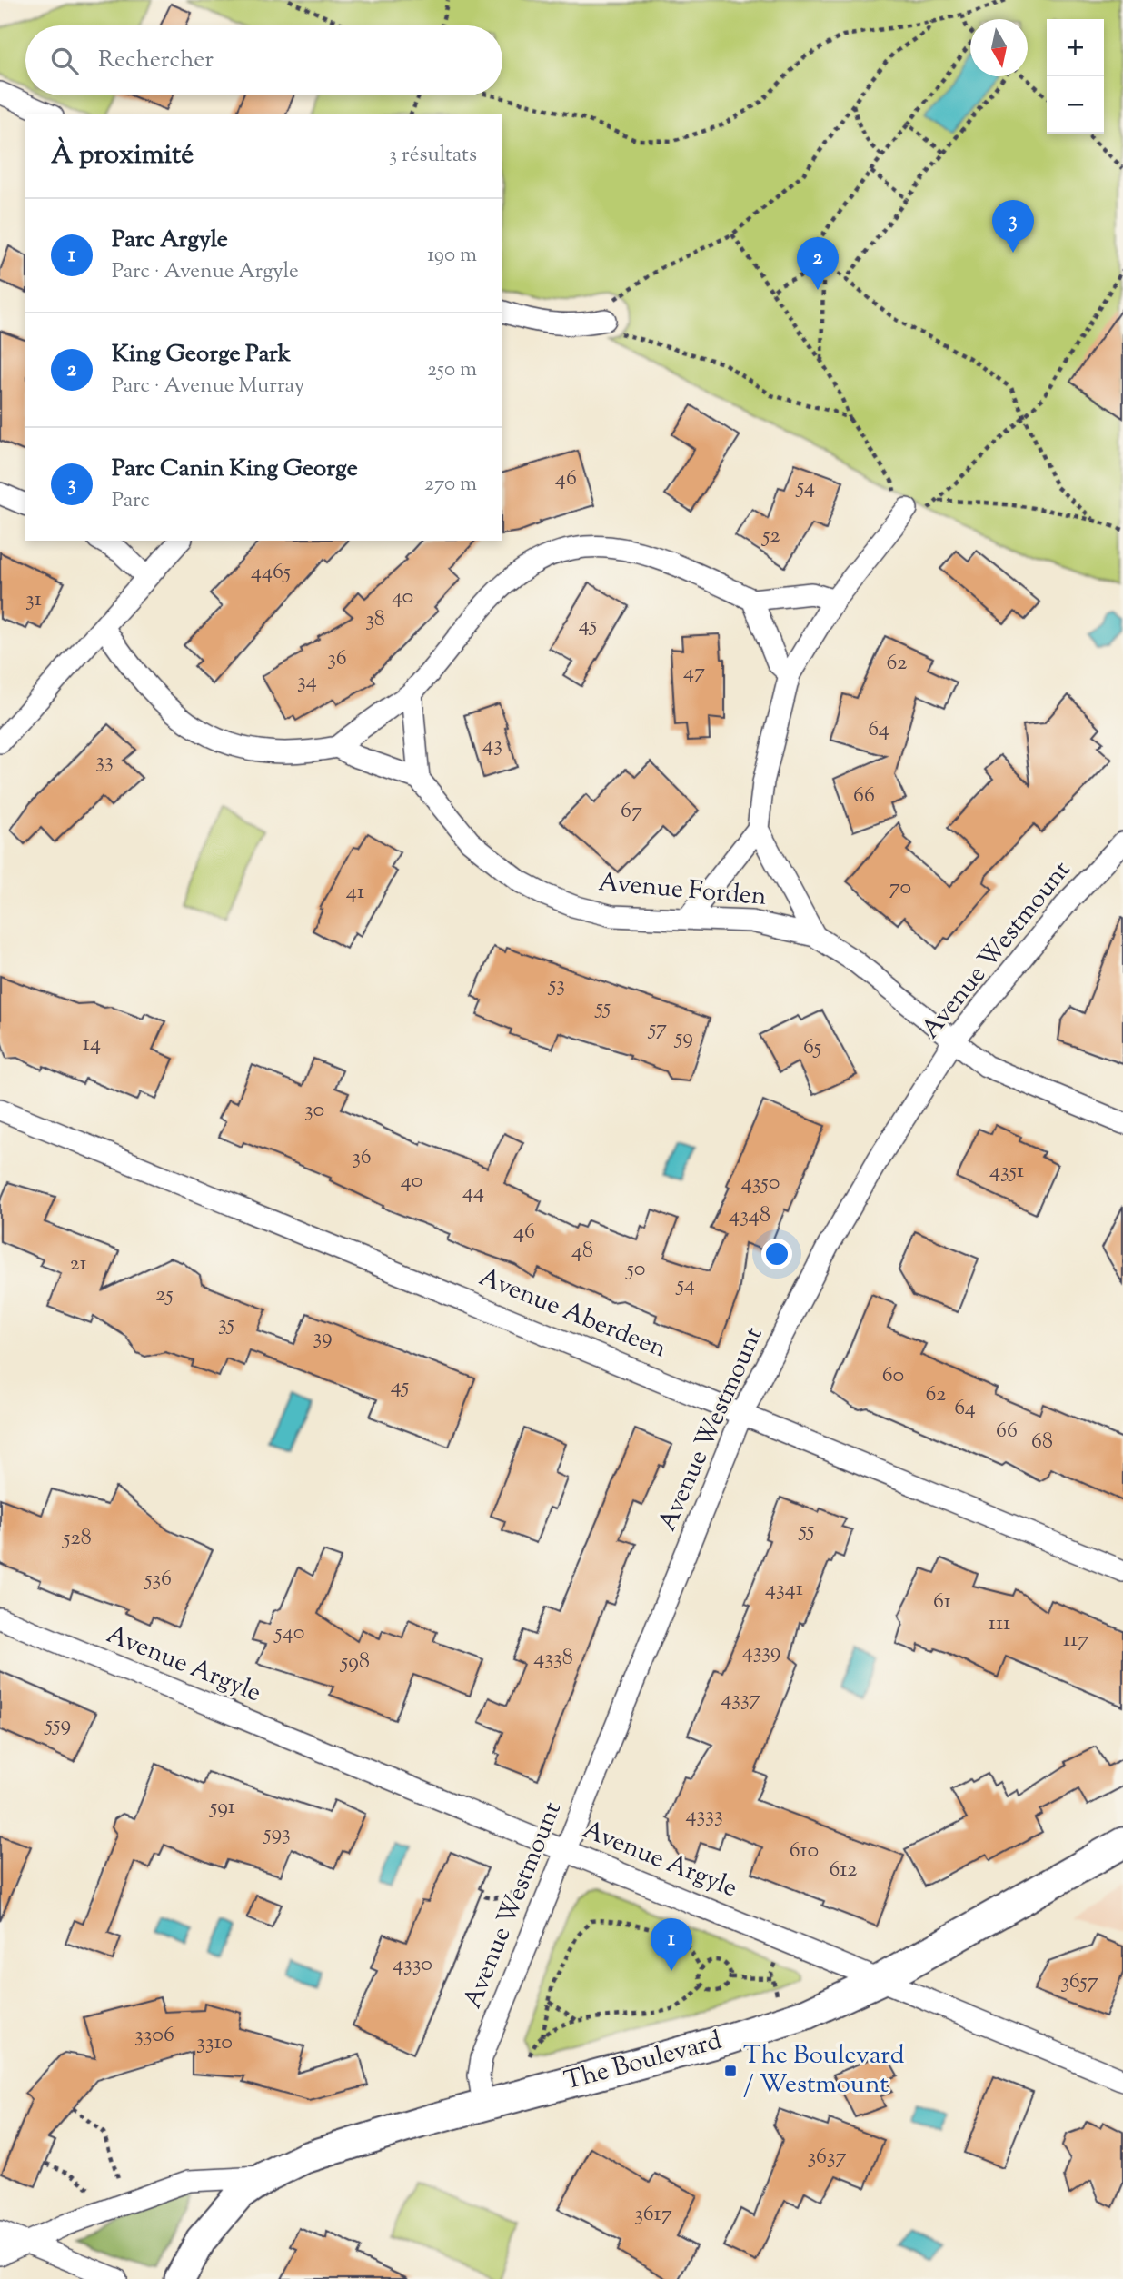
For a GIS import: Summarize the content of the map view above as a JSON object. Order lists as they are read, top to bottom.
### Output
{
  "streets": {
    "main road": ["The Boulevard"],
    "street": [
      "Avenue Forden",
      "Avenue Westmount",
      "Avenue Aberdeen",
      "Avenue Argyle"
    ]
  },
  "crossings": [
    ["Avenue Forden", "Avenue Westmount"],
    ["Avenue Westmount", "Avenue Aberdeen"],
    ["Avenue Westmount", "Avenue Argyle"],
    ["Avenue Westmount", "The Boulevard"],
    ["Avenue Argyle", "The Boulevard"]
  ],
  "places": {
    "transit": ["The Boulevard / Westmount"]
  },
  "house_numbers": [
    "46",
    "54",
    "52",
    "4465",
    "40",
    "31",
    "38",
    "45",
    "36",
    "62",
    "47",
    "34",
    "64",
    "43",
    "33",
    "66",
    "67",
    "70",
    "41",
    "53",
    "55",
    "57",
    "59",
    "14",
    "65",
    "30",
    "36",
    "4351",
    "40",
    "4350",
    "44",
    "4348",
    "46",
    "48",
    "21",
    "50",
    "54",
    "25",
    "35",
    "39",
    "60",
    "45",
    "62",
    "64",
    "66",
    "68",
    "55",
    "528",
    "536",
    "4341",
    "61",
    "111",
    "540",
    "117",
    "4339",
    "4338",
    "598",
    "4337",
    "559",
    "591",
    "4333",
    "593",
    "610",
    "612",
    "4330",
    "3657",
    "3306",
    "3310",
    "3637",
    "3617"
  ],
  "north": "bottom",
  "page": {
    "map_buttons": ["+", "−"],
    "search": "Rechercher",
    "heading": ["À proximité", "3 résultats"],
    "list": [
      {
        "mark": "1",
        "name": "Parc Argyle",
        "note": "Parc · Avenue Argyle",
        "value": "190 m"
      },
      {
        "mark": "2",
        "name": "King George Park",
        "note": "Parc · Avenue Murray",
        "value": "250 m"
      },
      {
        "mark": "3",
        "name": "Parc Canin King George",
        "note": "Parc",
        "value": "270 m"
      }
    ],
    "pins": ["3", "2", "1"]
  }
}
